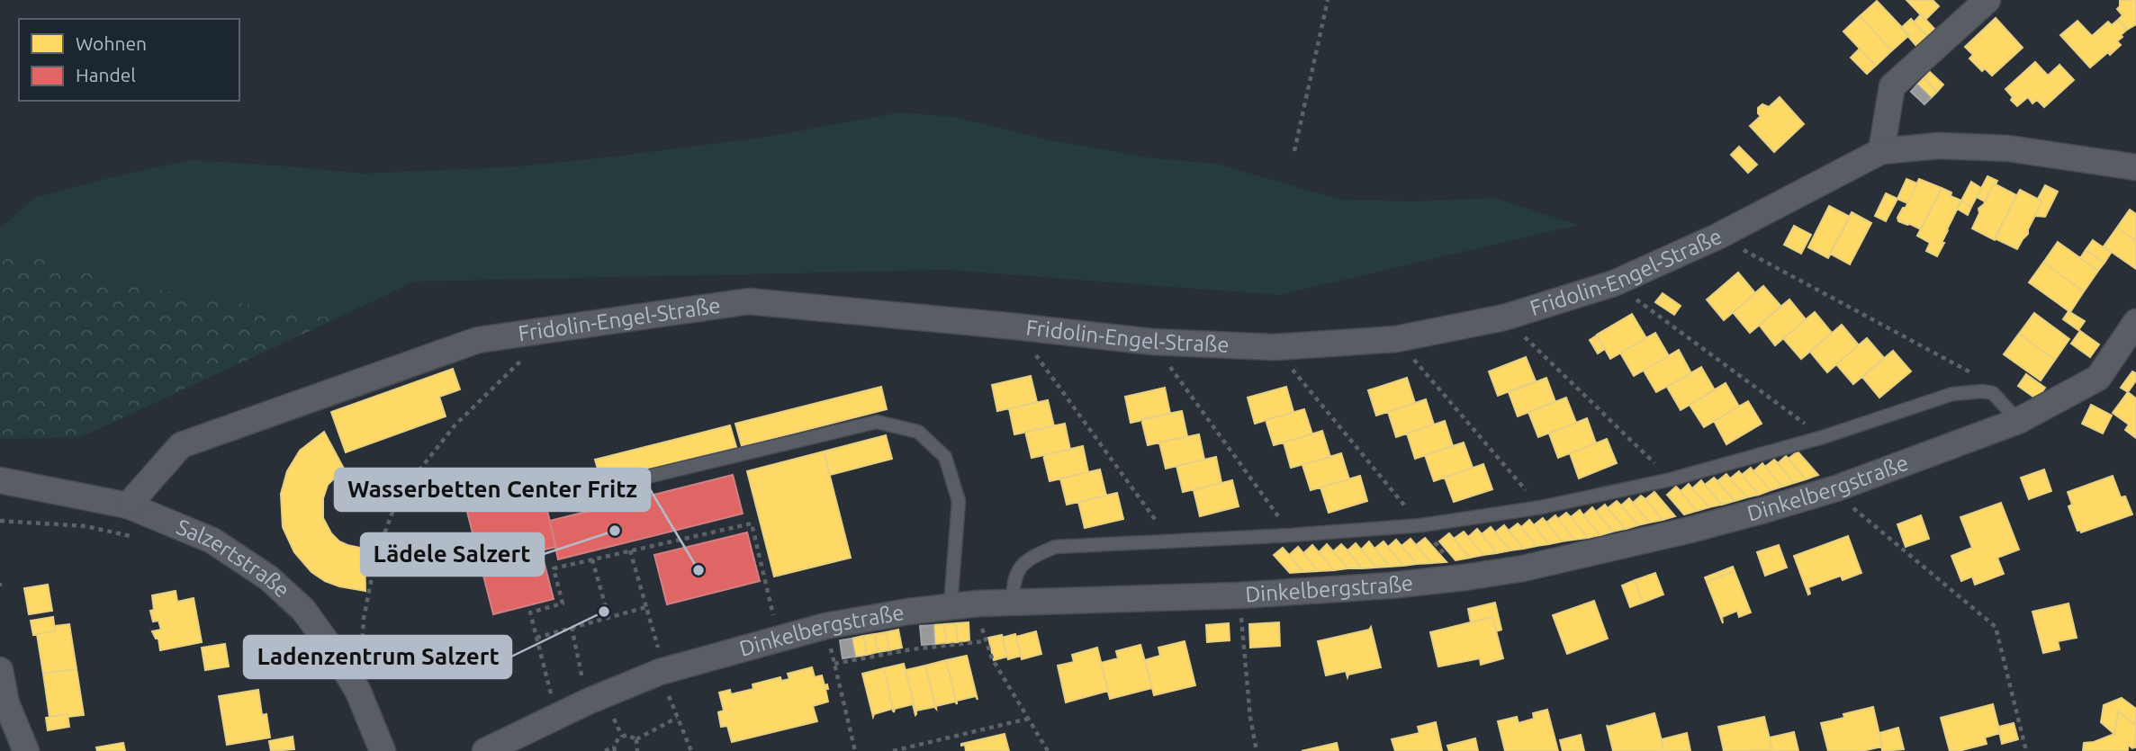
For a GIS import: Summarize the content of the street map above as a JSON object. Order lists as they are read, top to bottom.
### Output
{
  "streets": {
    "street": ["Fridolin-Engel-Straße", "Dinkelbergstraße", "Salzertstraße"]
  },
  "crossings": [
    ["Fridolin-Engel-Straße", "Salzertstraße"]
  ],
  "places": ["Lädele Salzert", "Wasserbetten Center Fritz", "Ladenzentrum Salzert"],
  "legend": ["Wohnen", "Handel"]
}
